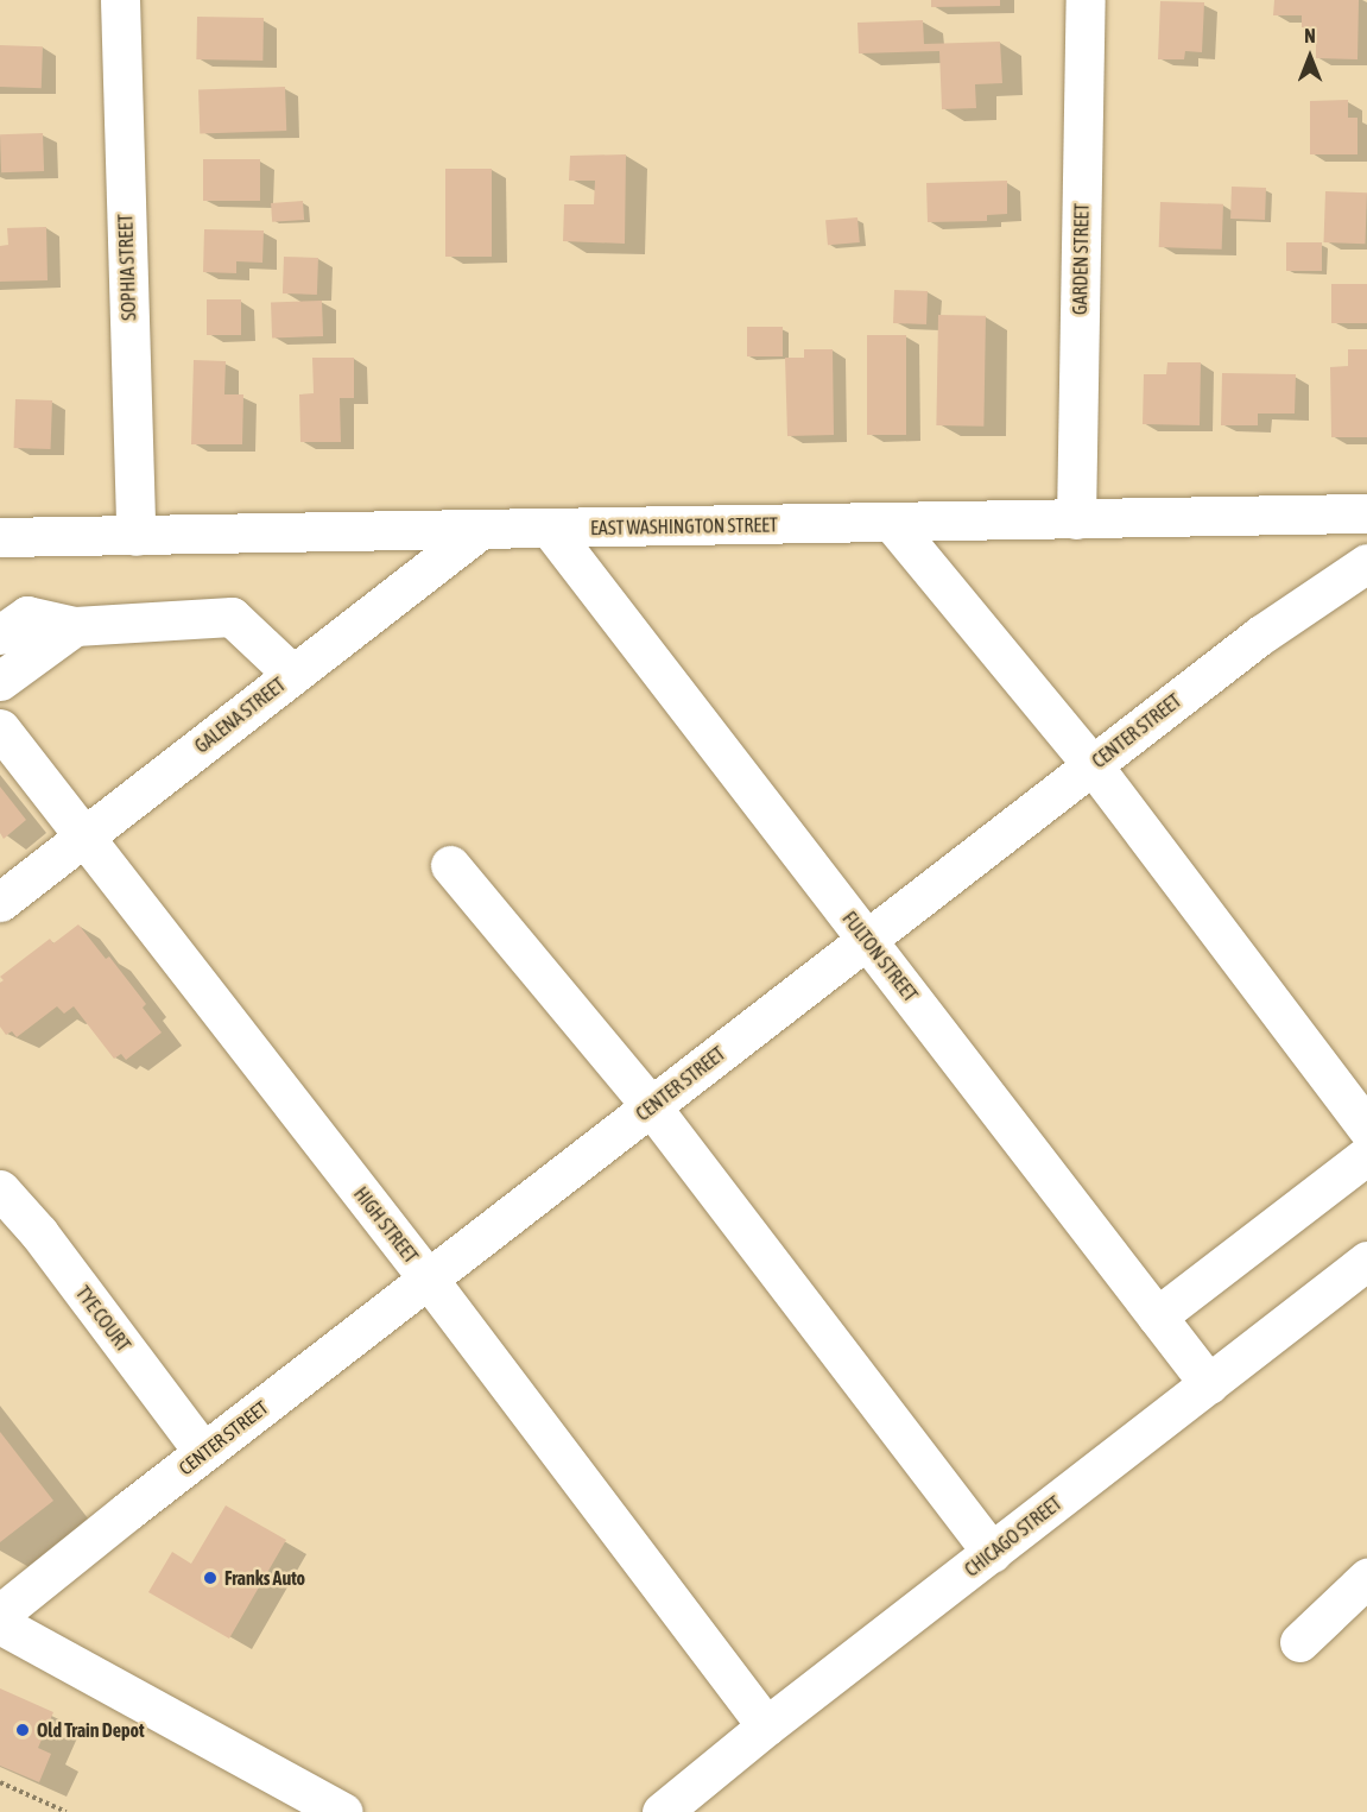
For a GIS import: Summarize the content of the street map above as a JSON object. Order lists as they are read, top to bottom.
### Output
{
  "streets": {
    "street": [
      "GARDEN STREET",
      "SOPHIA STREET",
      "EAST WASHINGTON STREET",
      "GALENA STREET",
      "CENTER STREET",
      "FULTON STREET",
      "HIGH STREET",
      "TYE COURT",
      "CHICAGO STREET"
    ]
  },
  "crossings": [
    ["GARDEN STREET", "EAST WASHINGTON STREET"],
    ["SOPHIA STREET", "EAST WASHINGTON STREET"],
    ["EAST WASHINGTON STREET", "GALENA STREET"],
    ["EAST WASHINGTON STREET", "FULTON STREET"],
    ["GALENA STREET", "HIGH STREET"],
    ["CENTER STREET", "FULTON STREET"],
    ["CENTER STREET", "HIGH STREET"],
    ["CENTER STREET", "TYE COURT"],
    ["FULTON STREET", "CHICAGO STREET"],
    ["HIGH STREET", "CHICAGO STREET"]
  ],
  "places": ["Franks Auto", "Old Train Depot"],
  "north": "top"
}
